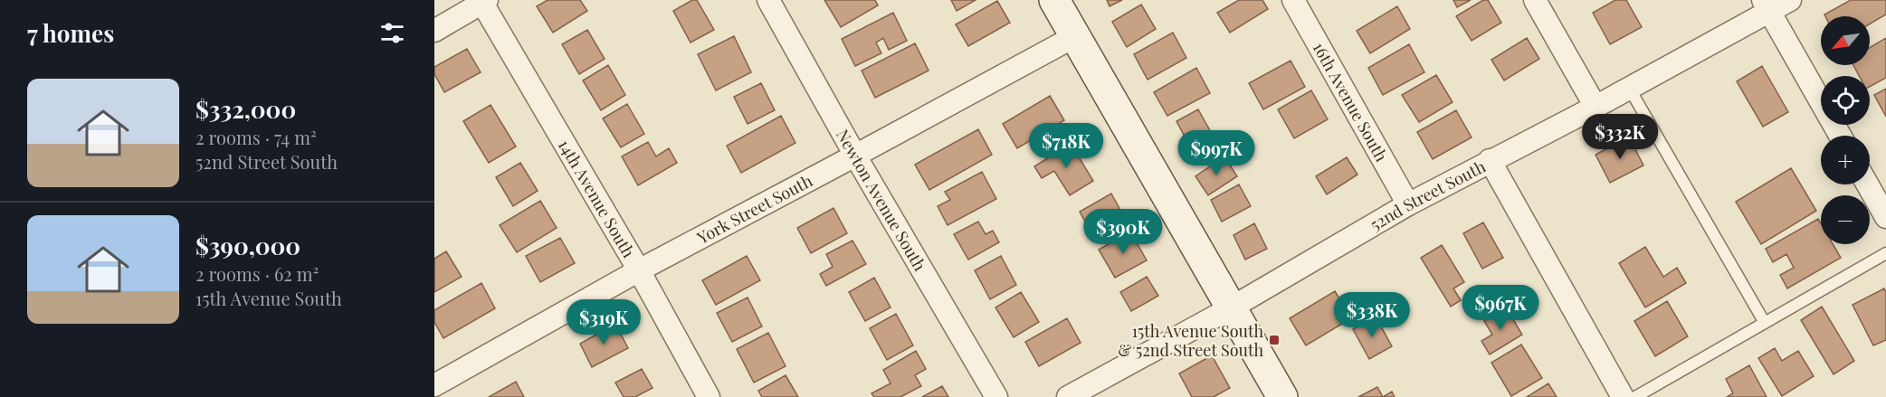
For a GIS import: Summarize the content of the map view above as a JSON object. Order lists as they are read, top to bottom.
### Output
{
  "streets": {
    "street": [
      "16th Avenue South",
      "52nd Street South",
      "14th Avenue South",
      "Newton Avenue South",
      "York Street South"
    ]
  },
  "crossings": [
    ["16th Avenue South", "52nd Street South"],
    ["14th Avenue South", "York Street South"],
    ["Newton Avenue South", "York Street South"]
  ],
  "places": {
    "transit": ["15th Avenue South & 52nd Street South"]
  },
  "north": "bottom left",
  "page": {
    "heading": "7 homes",
    "map_buttons": ["+", "−"],
    "list": [
      {
        "name": "$332,000",
        "note": "2 rooms · 74 m² · 52nd Street South"
      },
      {
        "name": "$390,000",
        "note": "2 rooms · 62 m² · 15th Avenue South"
      }
    ],
    "price": [
      "$332K",
      "$718K",
      "$997K",
      "$390K",
      "$967K",
      "$338K",
      "$319K"
    ]
  }
}
